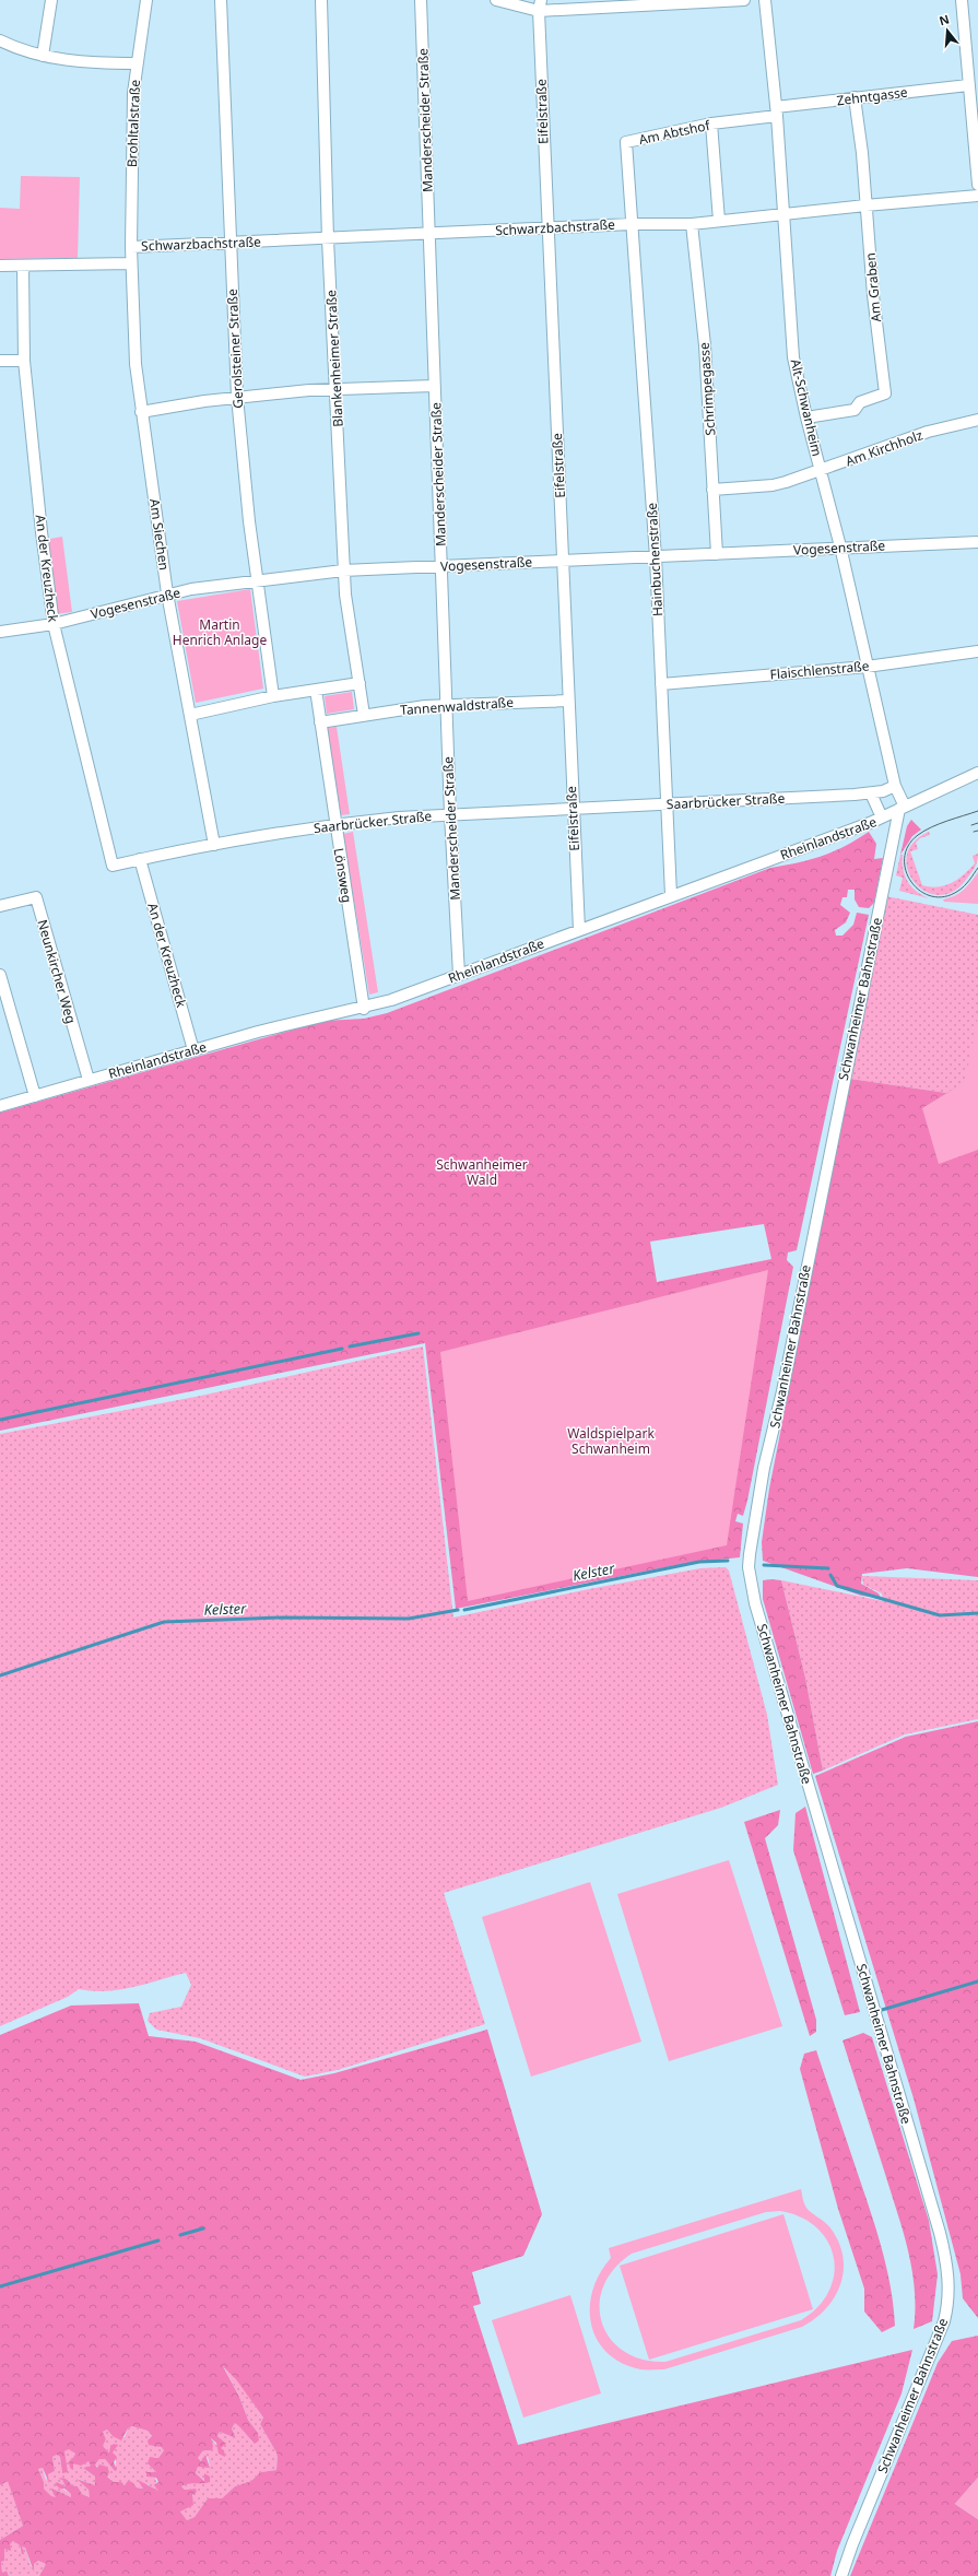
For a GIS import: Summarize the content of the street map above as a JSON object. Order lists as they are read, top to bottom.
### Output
{
  "streets": {
    "street": [
      "Zehntgasse",
      "Eifelstraße",
      "Manderscheider Straße",
      "Brohltalstraße",
      "Am Abtshof",
      "Schwarzbachstraße",
      "Am Graben",
      "Gerolsteiner Straße",
      "Blankenheimer Straße",
      "Schrimpegasse",
      "Alt-Schwanheim",
      "Am Kirchholz",
      "Am Siechen",
      "Vogesenstraße",
      "Hainbuchenstraße",
      "An der Kreuzheck",
      "Flaischlenstraße",
      "Tannenwaldstraße",
      "Saarbrücker Straße",
      "Rheinlandstraße",
      "Lönsweg",
      "Neunkircher Weg",
      "Schwanheimer Bahnstraße"
    ]
  },
  "crossings": [
    ["Zehntgasse", "Am Abtshof"],
    ["Zehntgasse", "Am Graben"],
    ["Zehntgasse", "Alt-Schwanheim"],
    ["Eifelstraße", "Schwarzbachstraße"],
    ["Eifelstraße", "Vogesenstraße"],
    ["Eifelstraße", "Tannenwaldstraße"],
    ["Eifelstraße", "Saarbrücker Straße"],
    ["Eifelstraße", "Rheinlandstraße"],
    ["Manderscheider Straße", "Schwarzbachstraße"],
    ["Manderscheider Straße", "Vogesenstraße"],
    ["Manderscheider Straße", "Tannenwaldstraße"],
    ["Manderscheider Straße", "Saarbrücker Straße"],
    ["Manderscheider Straße", "Rheinlandstraße"],
    ["Brohltalstraße", "Schwarzbachstraße"],
    ["Brohltalstraße", "Am Siechen"],
    ["Am Abtshof", "Schwarzbachstraße"],
    ["Am Abtshof", "Alt-Schwanheim"],
    ["Am Abtshof", "Hainbuchenstraße"],
    ["Schwarzbachstraße", "Am Graben"],
    ["Schwarzbachstraße", "Gerolsteiner Straße"],
    ["Schwarzbachstraße", "Blankenheimer Straße"],
    ["Schwarzbachstraße", "Schrimpegasse"],
    ["Schwarzbachstraße", "Alt-Schwanheim"],
    ["Schwarzbachstraße", "Am Siechen"],
    ["Schwarzbachstraße", "Hainbuchenstraße"],
    ["Am Graben", "Alt-Schwanheim"],
    ["Gerolsteiner Straße", "Vogesenstraße"],
    ["Blankenheimer Straße", "Vogesenstraße"],
    ["Blankenheimer Straße", "Tannenwaldstraße"],
    ["Schrimpegasse", "Am Kirchholz"],
    ["Schrimpegasse", "Vogesenstraße"],
    ["Alt-Schwanheim", "Am Kirchholz"],
    ["Alt-Schwanheim", "Vogesenstraße"],
    ["Alt-Schwanheim", "Flaischlenstraße"],
    ["Alt-Schwanheim", "Saarbrücker Straße"],
    ["Alt-Schwanheim", "Rheinlandstraße"],
    ["Alt-Schwanheim", "Schwanheimer Bahnstraße"],
    ["Am Siechen", "Vogesenstraße"],
    ["Am Siechen", "Saarbrücker Straße"],
    ["Vogesenstraße", "Hainbuchenstraße"],
    ["Vogesenstraße", "An der Kreuzheck"],
    ["Hainbuchenstraße", "Flaischlenstraße"],
    ["Hainbuchenstraße", "Saarbrücker Straße"],
    ["Hainbuchenstraße", "Rheinlandstraße"],
    ["An der Kreuzheck", "Saarbrücker Straße"],
    ["An der Kreuzheck", "Rheinlandstraße"],
    ["Tannenwaldstraße", "Lönsweg"],
    ["Saarbrücker Straße", "Lönsweg"],
    ["Rheinlandstraße", "Lönsweg"],
    ["Rheinlandstraße", "Neunkircher Weg"],
    ["Rheinlandstraße", "Schwanheimer Bahnstraße"]
  ],
  "water": ["Kelster"],
  "parks": ["Martin Henrich Anlage", "Schwanheimer Wald", "Waldspielpark Schwanheim"],
  "north": "top"
}
